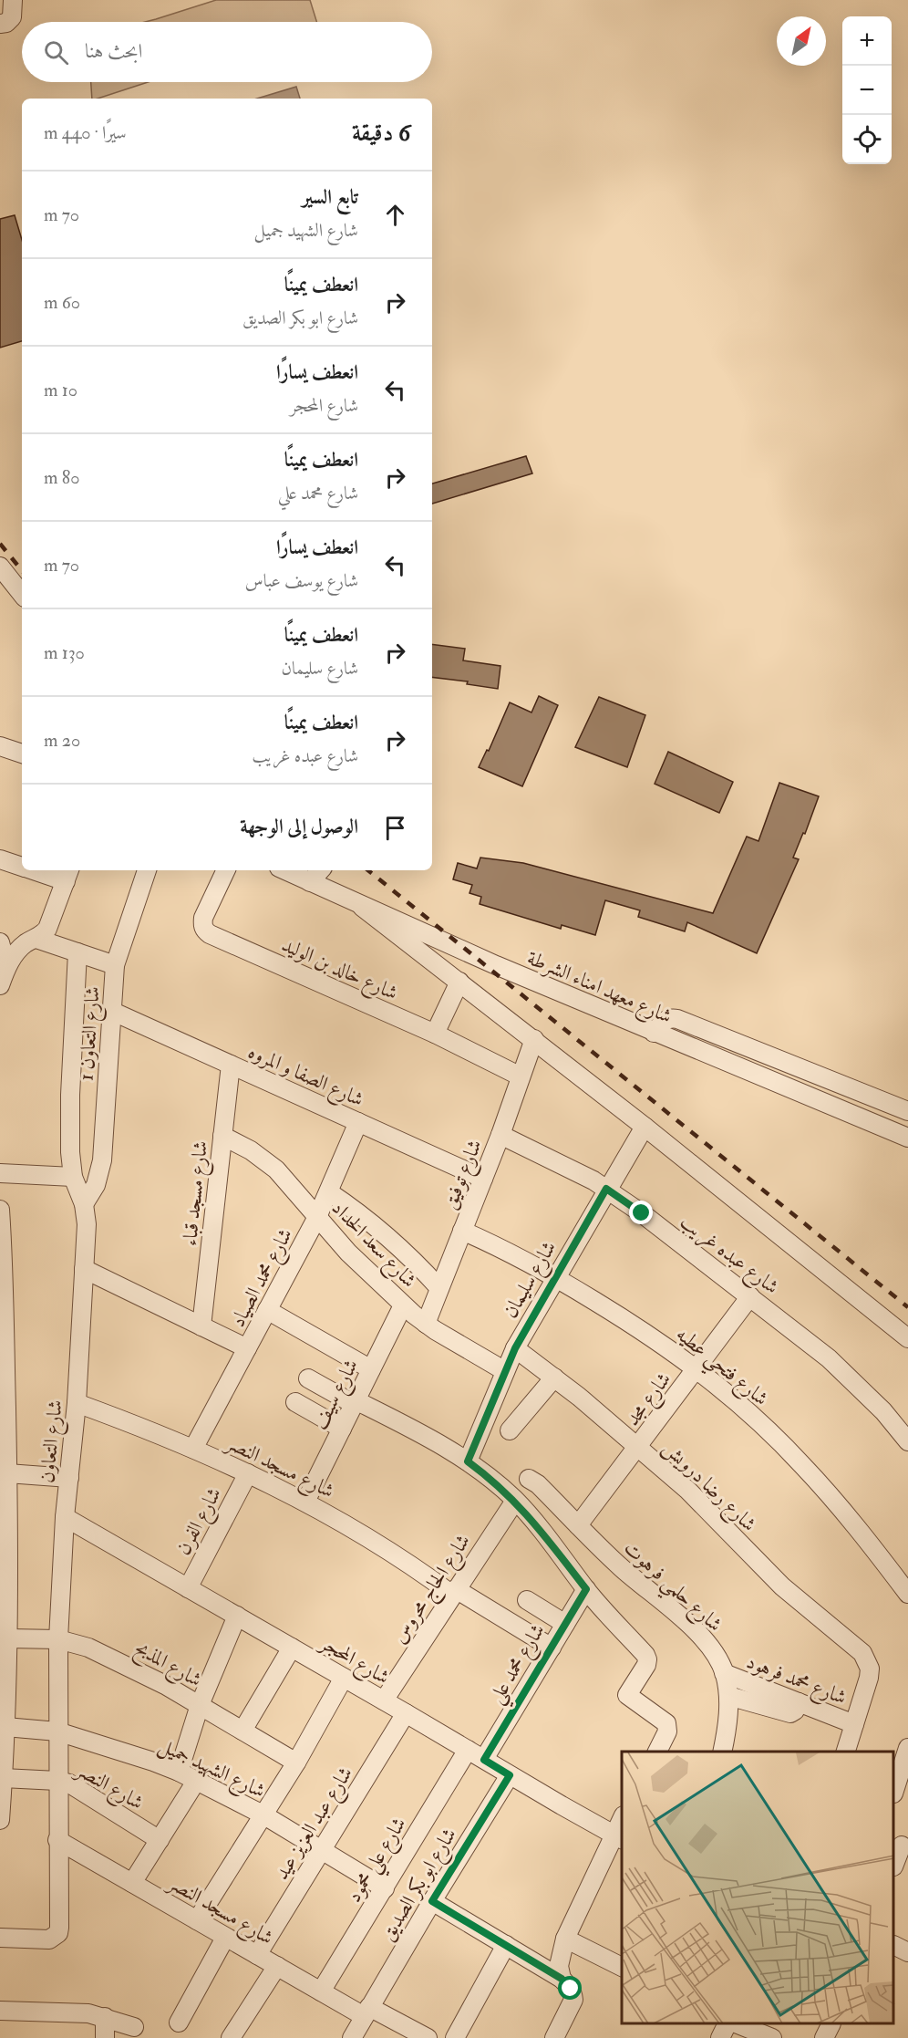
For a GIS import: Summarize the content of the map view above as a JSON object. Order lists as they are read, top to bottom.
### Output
{
  "streets": {
    "street": [
      "شارع خالد بن الوليد",
      "شارع معهد امناء الشرطة",
      "شارع التعاون 1",
      "شارع الصفا و المروه",
      "شارع توفيق",
      "شارع مسجد قباء",
      "شارع سعد الحداد",
      "شارع عبده غريب",
      "شارع محمد الصياد",
      "شارع سليمان",
      "شارع فتحي عطيه",
      "شارع سيف",
      "شارع مجد",
      "شارع التعاون",
      "شارع مسجد النصر",
      "شارع رضا درويش",
      "شارع الفرن",
      "شارع حلمي فرهوت",
      "شارع الحاج محروس",
      "شارع المحجر",
      "شارع المذبح",
      "شارع محمد علي",
      "شارع محمد فرهود",
      "شارع الشهيد جميل",
      "شارع النصر",
      "شارع عبد العزيز عيد",
      "شارع علي محمود",
      "شارع ابو بكر الصديق"
    ]
  },
  "crossings": [
    ["شارع خالد بن الوليد", "شارع توفيق"],
    ["شارع التعاون 1", "شارع الصفا و المروه"],
    ["شارع التعاون 1", "شارع التعاون"],
    ["شارع الصفا و المروه", "شارع توفيق"],
    ["شارع الصفا و المروه", "شارع مسجد قباء"],
    ["شارع الصفا و المروه", "شارع محمد الصياد"],
    ["شارع توفيق", "شارع سعد الحداد"],
    ["شارع توفيق", "شارع عبده غريب"],
    ["شارع توفيق", "شارع فتحي عطيه"],
    ["شارع مسجد قباء", "شارع سعد الحداد"],
    ["شارع سعد الحداد", "شارع محمد الصياد"],
    ["شارع سعد الحداد", "شارع سليمان"],
    ["شارع سعد الحداد", "شارع سيف"],
    ["شارع عبده غريب", "شارع سليمان"],
    ["شارع عبده غريب", "شارع مجد"],
    ["شارع محمد الصياد", "شارع مسجد النصر"],
    ["شارع سليمان", "شارع فتحي عطيه"],
    ["شارع سليمان", "شارع رضا درويش"],
    ["شارع فتحي عطيه", "شارع مجد"],
    ["شارع سيف", "شارع مسجد النصر"],
    ["شارع مجد", "شارع رضا درويش"],
    ["شارع مجد", "شارع حلمي فرهوت"],
    ["شارع التعاون", "شارع مسجد النصر"],
    ["شارع التعاون", "شارع المحجر"],
    ["شارع التعاون", "شارع المذبح"],
    ["شارع التعاون", "شارع الشهيد جميل"],
    ["شارع التعاون", "شارع النصر"],
    ["شارع مسجد النصر", "شارع الفرن"],
    ["شارع مسجد النصر", "شارع الحاج محروس"],
    ["شارع مسجد النصر", "شارع محمد علي"],
    ["شارع مسجد النصر", "شارع عبد العزيز عيد"],
    ["شارع مسجد النصر", "شارع علي محمود"],
    ["شارع مسجد النصر", "شارع ابو بكر الصديق"],
    ["شارع رضا درويش", "شارع محمد فرهود"],
    ["شارع الفرن", "شارع المحجر"],
    ["شارع حلمي فرهوت", "شارع محمد فرهود"],
    ["شارع الحاج محروس", "شارع المحجر"],
    ["شارع المحجر", "شارع محمد علي"],
    ["شارع المحجر", "شارع عبد العزيز عيد"],
    ["شارع المحجر", "شارع علي محمود"],
    ["شارع المحجر", "شارع ابو بكر الصديق"],
    ["شارع الشهيد جميل", "شارع عبد العزيز عيد"],
    ["شارع الشهيد جميل", "شارع علي محمود"]
  ],
  "north": "top right",
  "page": {
    "map_buttons": ["+", "−"],
    "search": "ابحث هنا",
    "heading": ["6 دقيقة", "سيرًا · 440 m"],
    "list": [
      ["تابع السير", "شارع الشهيد جميل", "70 m"],
      ["انعطف يمينًا", "شارع ابو بكر الصديق", "60 m"],
      ["انعطف يسارًا", "شارع المحجر", "10 m"],
      ["انعطف يمينًا", "شارع محمد علي", "80 m"],
      ["انعطف يسارًا", "شارع يوسف عباس", "70 m"],
      ["انعطف يمينًا", "شارع سليمان", "130 m"],
      ["انعطف يمينًا", "شارع عبده غريب", "20 m"],
      "الوصول إلى الوجهة"
    ]
  }
}
